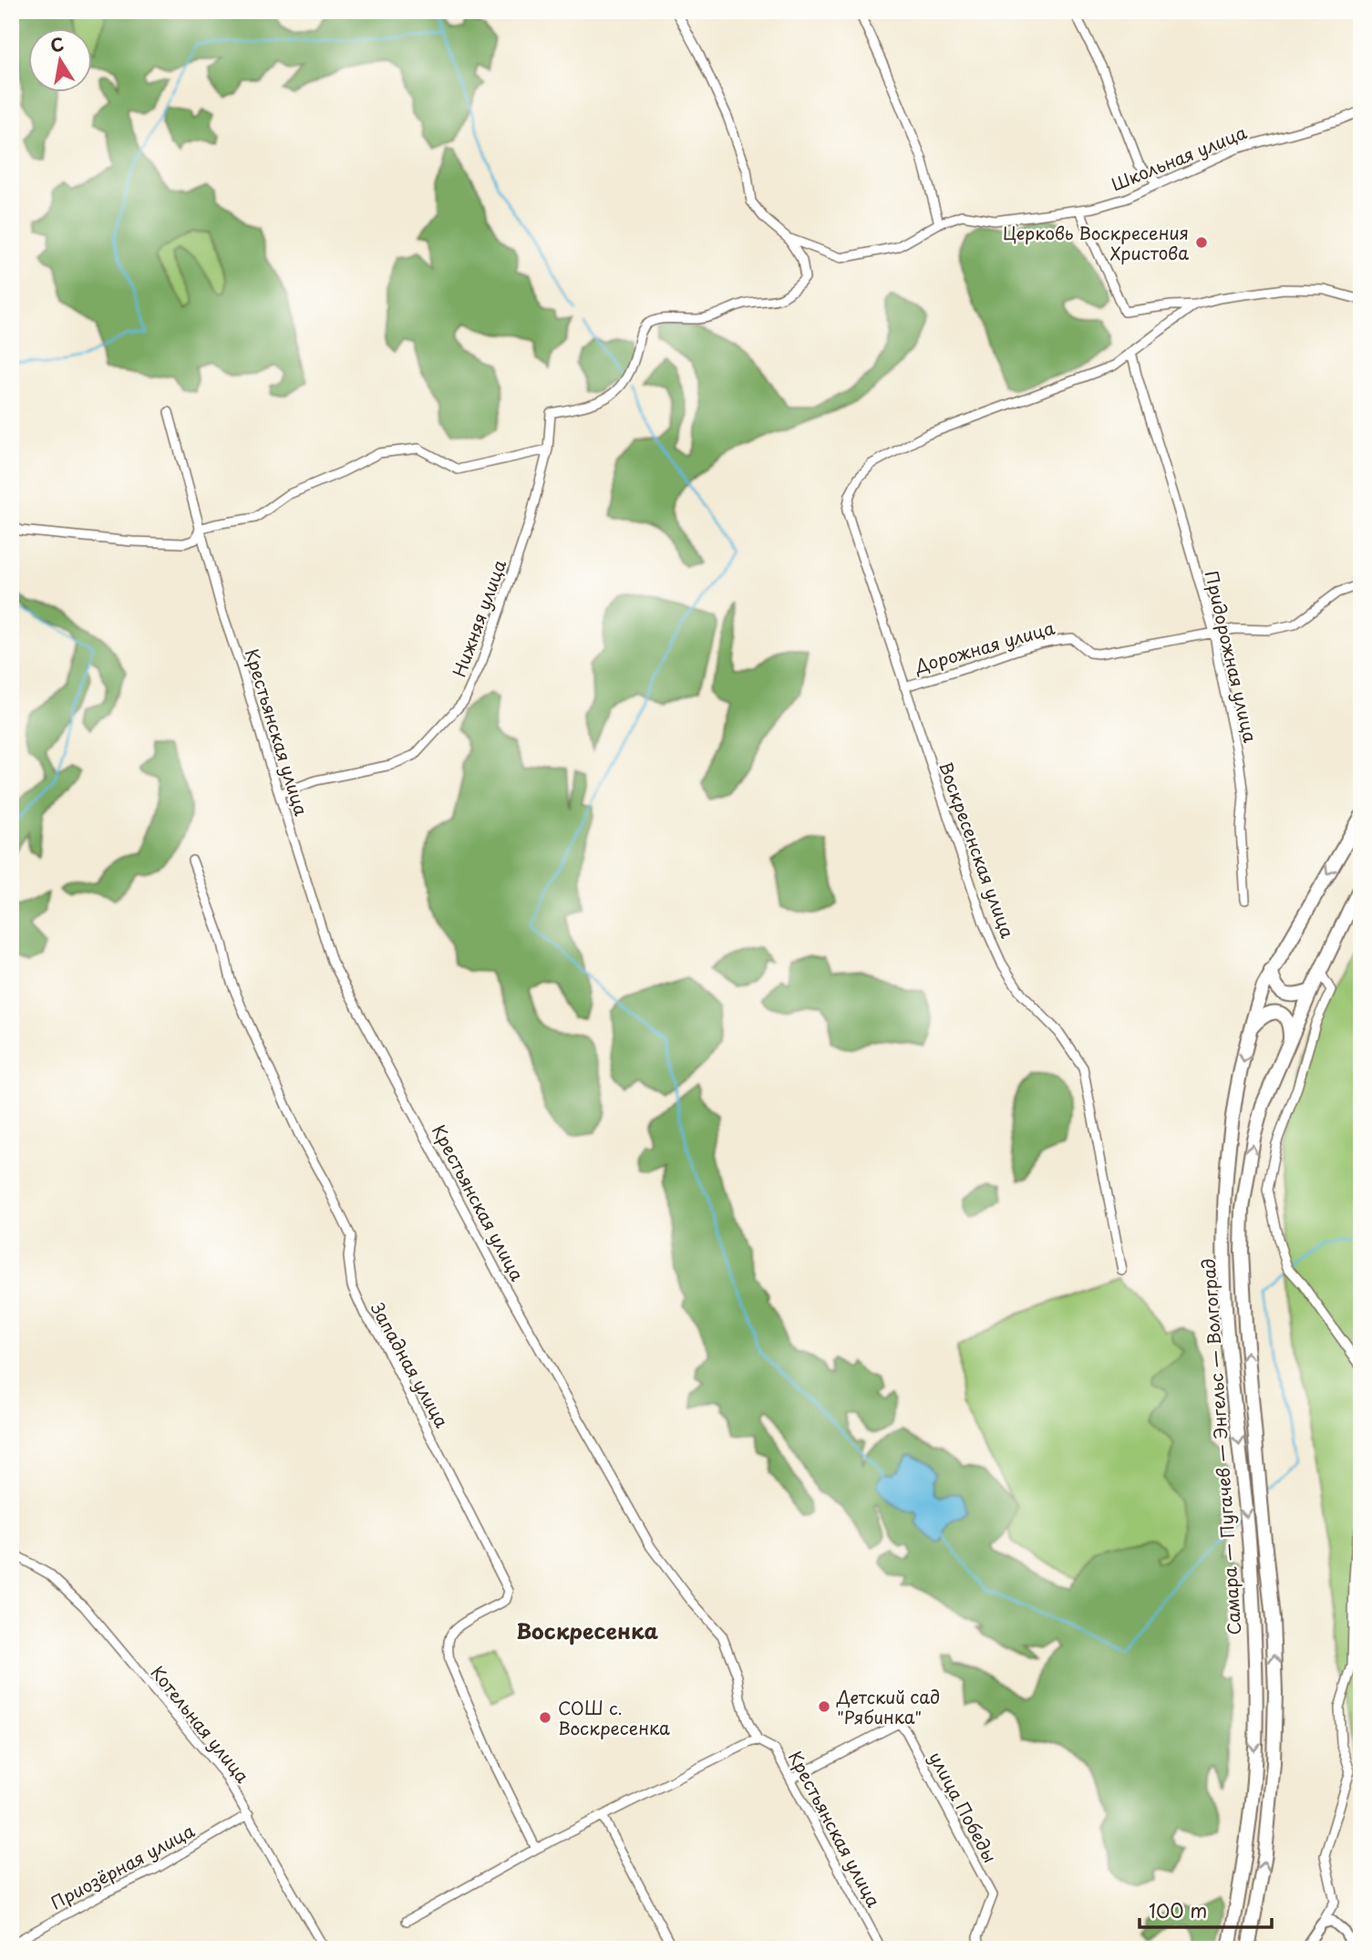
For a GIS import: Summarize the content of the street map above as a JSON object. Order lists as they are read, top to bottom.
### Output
{
  "streets": {
    "main road": ["Самара — Пугачев — Энгельс — Волгоград"],
    "street": [
      "Школьная улица",
      "Нижняя улица",
      "Дорожная улица",
      "Придорожная улица",
      "Крестьянская улица",
      "Воскресенская улица",
      "Западная улица",
      "Котельная улица",
      "улица Победы",
      "Приозёрная улица"
    ]
  },
  "crossings": [
    ["Школьная улица", "Нижняя улица"],
    ["Нижняя улица", "Крестьянская улица"],
    ["Дорожная улица", "Придорожная улица"],
    ["Дорожная улица", "Воскресенская улица"],
    ["Придорожная улица", "Воскресенская улица"],
    ["Крестьянская улица", "улица Победы"],
    ["Котельная улица", "Приозёрная улица"]
  ],
  "districts": ["Воскресенка"],
  "places": ["Церковь Воскресения Христова", "Детский сад \"Рябинка\"", "СОШ с. Воскресенка"],
  "scale_bar": "100 m",
  "north": "top"
}
